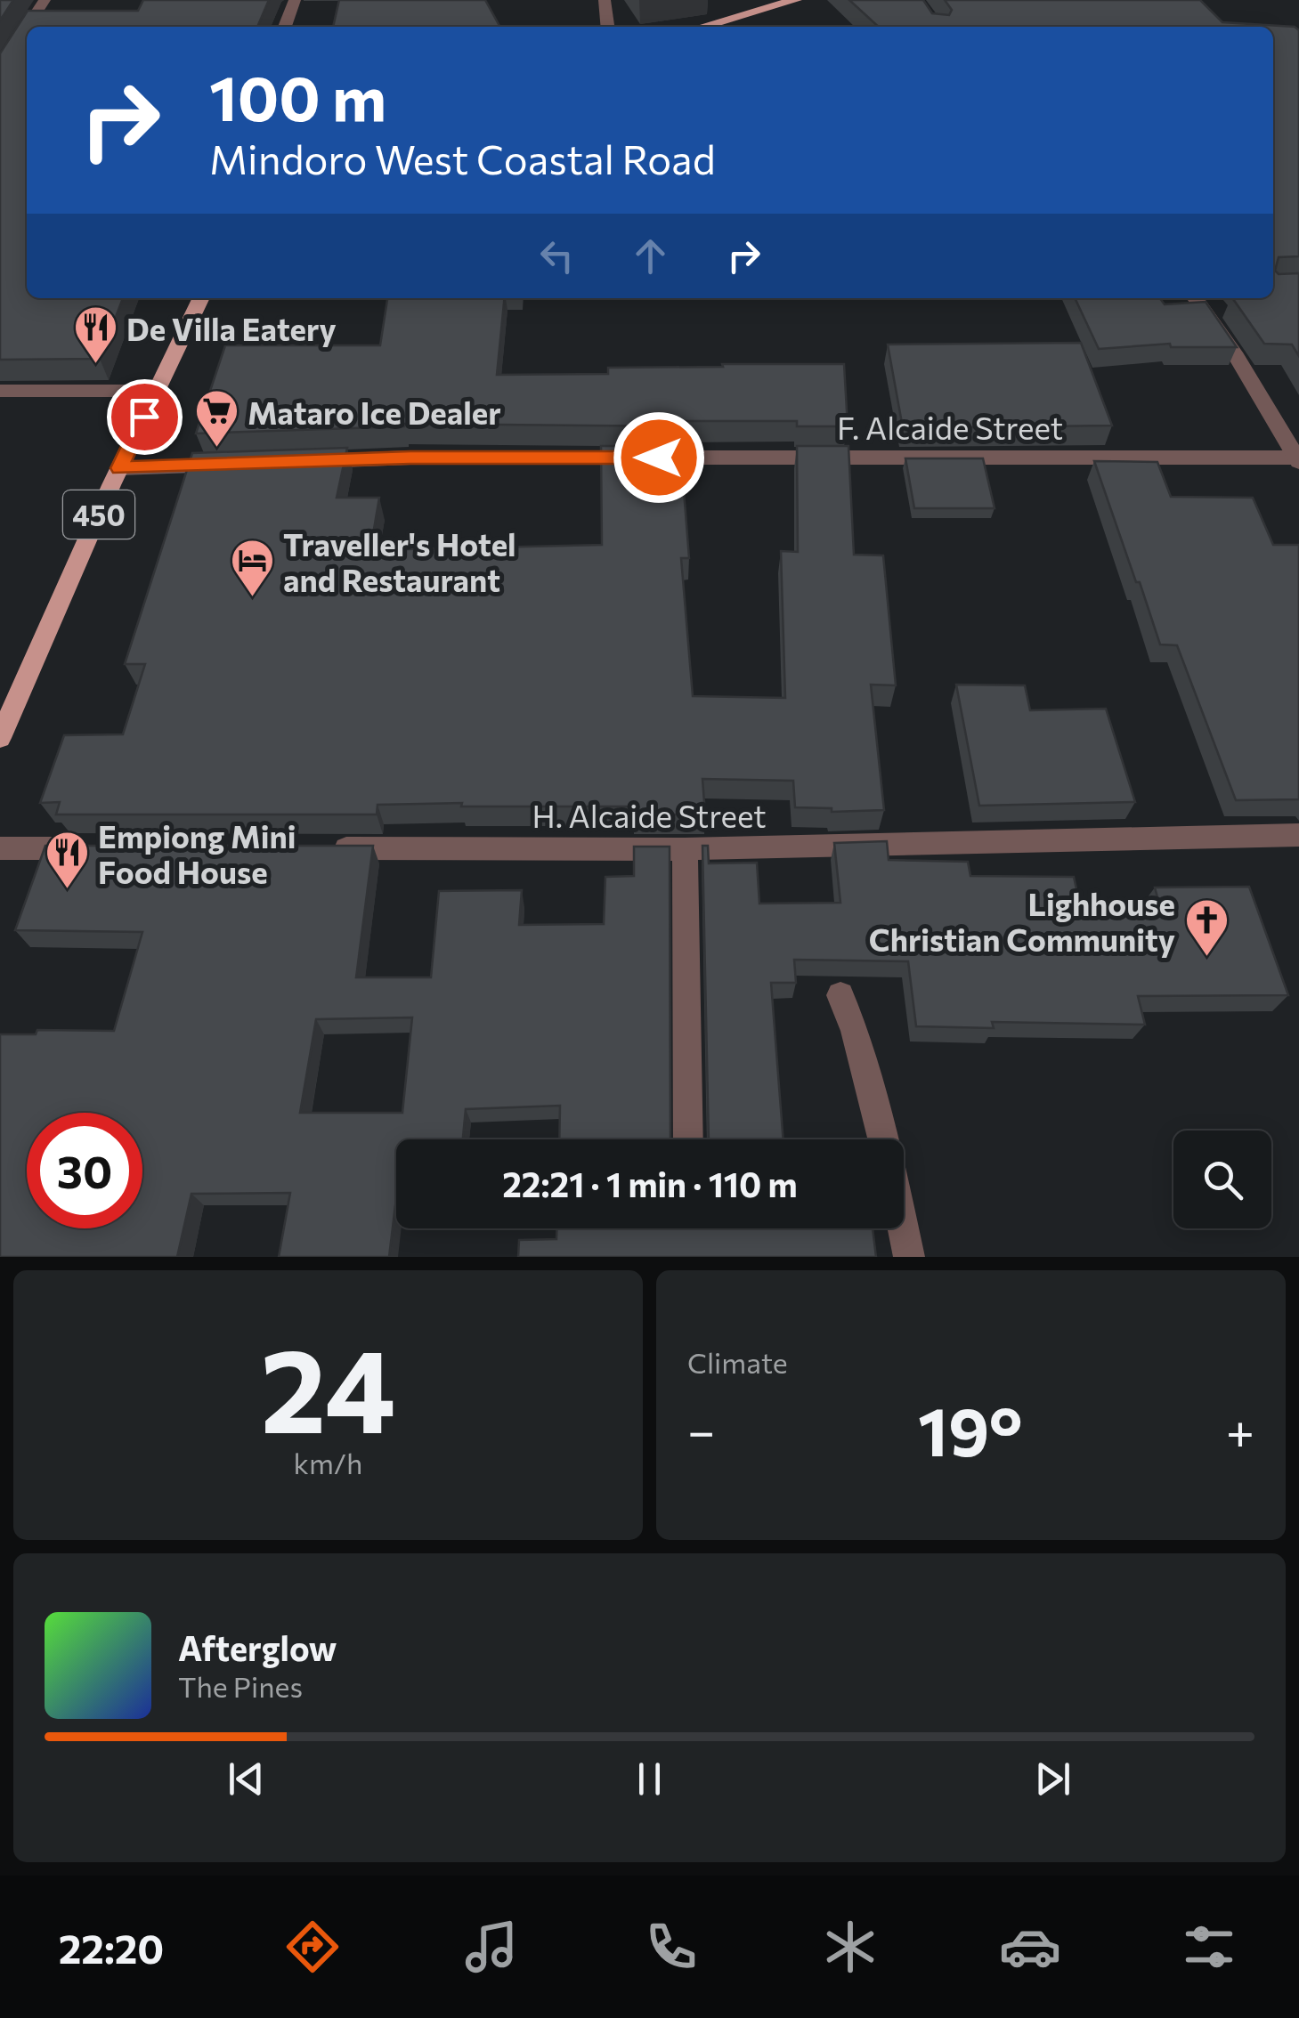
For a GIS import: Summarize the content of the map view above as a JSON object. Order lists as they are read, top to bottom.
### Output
{
  "streets": {
    "main road": ["450"],
    "street": ["F. Alcaide Street", "H. Alcaide Street"]
  },
  "places": {
    "restaurant": ["De Villa Eatery", "Empiong Mini Food House"],
    "supermarket": ["Mataro Ice Dealer"],
    "hotel": ["Traveller's Hotel and Restaurant"],
    "church": ["Lighhouse Christian Community"]
  },
  "page": {
    "turn": ["100 m", "Mindoro West Coastal Road"],
    "limit": "30",
    "trip": "22:21 · 1 min · 110 m",
    "tile": [
      ["24", "km/h"],
      "Climate"
    ],
    "heat": ["−", "19°", "+"],
    "song": ["Afterglow", "The Pines"],
    "tabs": "22:20"
  }
}
